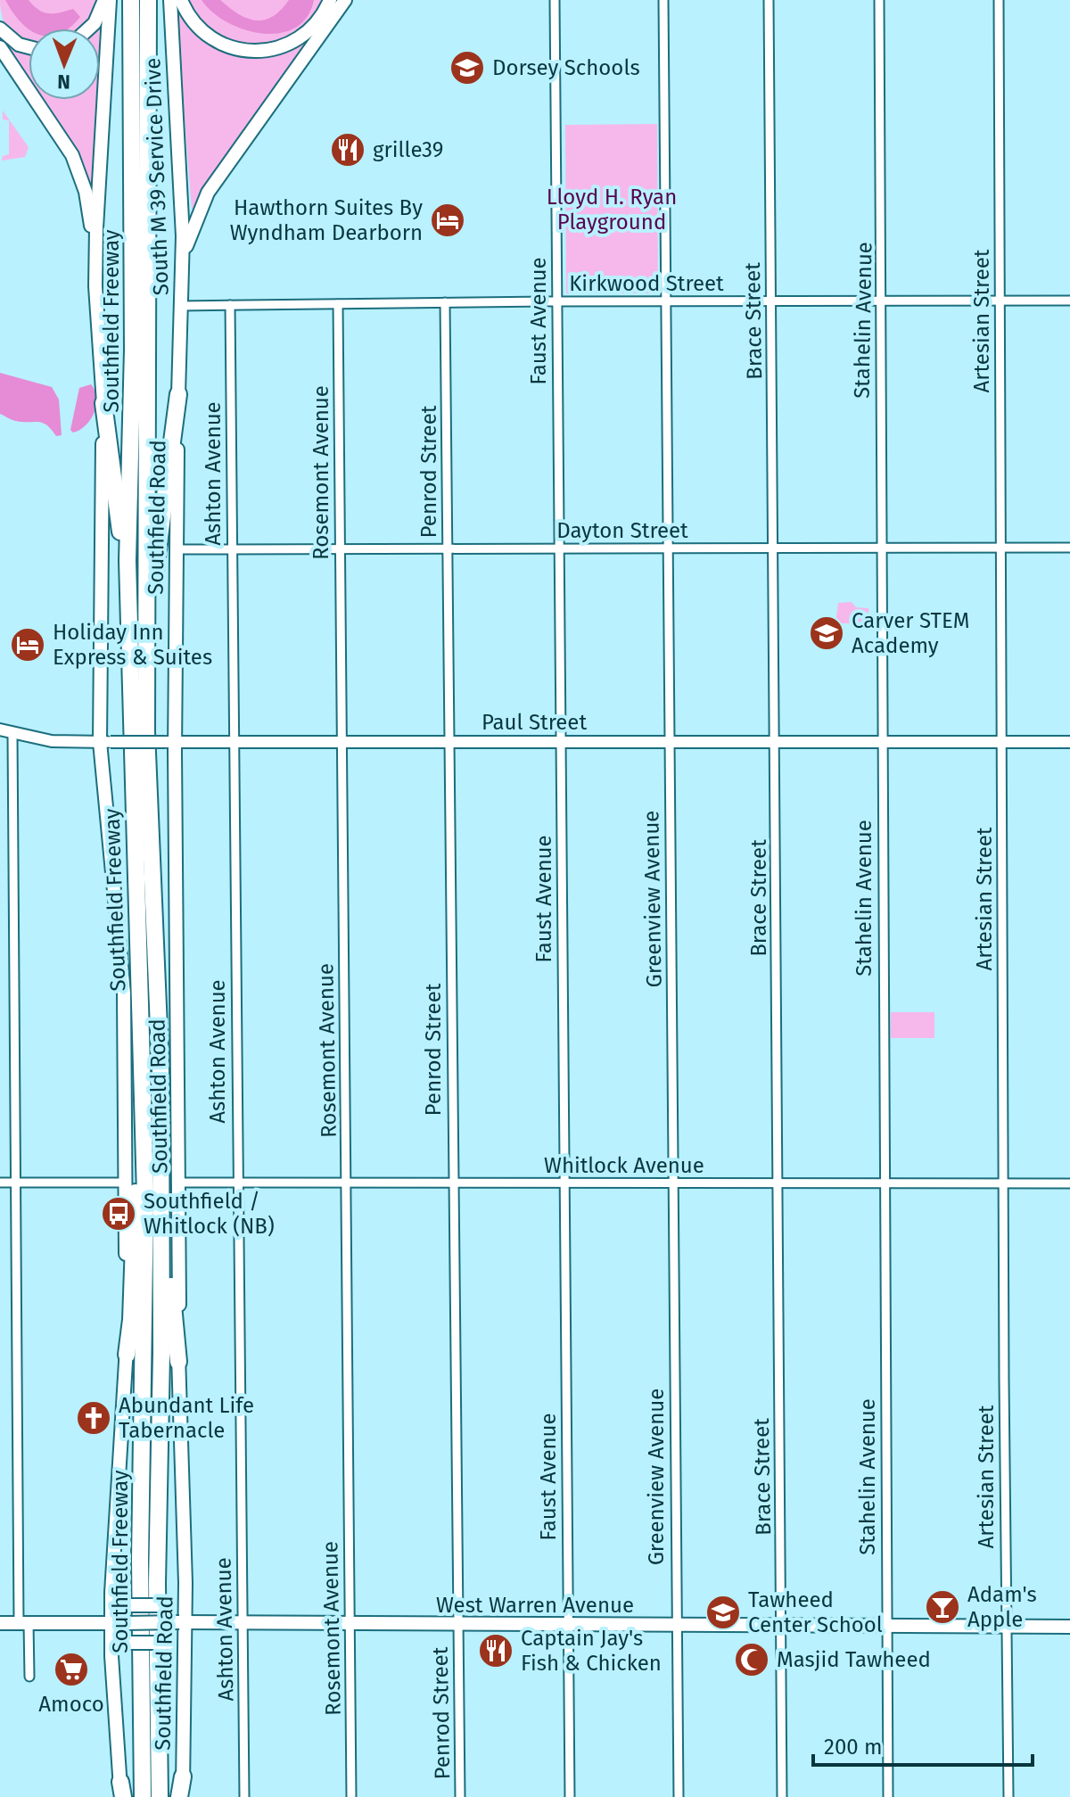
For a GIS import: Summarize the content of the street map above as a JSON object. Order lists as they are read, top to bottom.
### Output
{
  "streets": {
    "highway": ["Southfield Freeway"],
    "main road": ["South M 39 Service Drive", "Southfield Road", "West Warren Avenue"],
    "street": [
      "Kirkwood Street",
      "Stahelin Avenue",
      "Faust Avenue",
      "Brace Street",
      "Artesian Street",
      "Penrod Street",
      "Rosemont Avenue",
      "Ashton Avenue",
      "Dayton Street",
      "Paul Street",
      "Greenview Avenue",
      "Whitlock Avenue"
    ]
  },
  "crossings": [
    ["South M 39 Service Drive", "Kirkwood Street"],
    ["South M 39 Service Drive", "Southfield Road"],
    ["Kirkwood Street", "Stahelin Avenue"],
    ["Kirkwood Street", "Faust Avenue"],
    ["Kirkwood Street", "Brace Street"],
    ["Kirkwood Street", "Artesian Street"],
    ["Kirkwood Street", "Penrod Street"],
    ["Kirkwood Street", "Rosemont Avenue"],
    ["Kirkwood Street", "Ashton Avenue"],
    ["Kirkwood Street", "Greenview Avenue"],
    ["Stahelin Avenue", "Dayton Street"],
    ["Stahelin Avenue", "Paul Street"],
    ["Stahelin Avenue", "Whitlock Avenue"],
    ["Stahelin Avenue", "West Warren Avenue"],
    ["Faust Avenue", "Dayton Street"],
    ["Faust Avenue", "Paul Street"],
    ["Faust Avenue", "Whitlock Avenue"],
    ["Faust Avenue", "West Warren Avenue"],
    ["Brace Street", "Dayton Street"],
    ["Brace Street", "Paul Street"],
    ["Brace Street", "Whitlock Avenue"],
    ["Brace Street", "West Warren Avenue"],
    ["Artesian Street", "Dayton Street"],
    ["Artesian Street", "Paul Street"],
    ["Artesian Street", "Whitlock Avenue"],
    ["Artesian Street", "West Warren Avenue"],
    ["Penrod Street", "Dayton Street"],
    ["Penrod Street", "Paul Street"],
    ["Penrod Street", "Whitlock Avenue"],
    ["Penrod Street", "West Warren Avenue"],
    ["Rosemont Avenue", "Dayton Street"],
    ["Rosemont Avenue", "Paul Street"],
    ["Rosemont Avenue", "Whitlock Avenue"],
    ["Rosemont Avenue", "West Warren Avenue"],
    ["Ashton Avenue", "Dayton Street"],
    ["Ashton Avenue", "Paul Street"],
    ["Ashton Avenue", "Whitlock Avenue"],
    ["Ashton Avenue", "West Warren Avenue"],
    ["Southfield Road", "Dayton Street"],
    ["Southfield Road", "Paul Street"],
    ["Southfield Road", "Whitlock Avenue"],
    ["Southfield Road", "West Warren Avenue"],
    ["Dayton Street", "Greenview Avenue"],
    ["Paul Street", "Greenview Avenue"],
    ["Greenview Avenue", "Whitlock Avenue"],
    ["Greenview Avenue", "West Warren Avenue"]
  ],
  "parks": ["Lloyd H. Ryan Playground"],
  "places": {
    "school or university": ["Dorsey Schools", "Carver STEM Academy", "Tawheed Center School"],
    "restaurant": ["grille39", "Captain Jay's Fish & Chicken"],
    "hotel": ["Hawthorn Suites By Wyndham Dearborn", "Holiday Inn Express & Suites"],
    "bus stop": ["Southfield / Whitlock (NB)"],
    "church": ["Abundant Life Tabernacle"],
    "bar": ["Adam's Apple"],
    "mosque": ["Masjid Tawheed"],
    "supermarket": ["Amoco"]
  },
  "scale_bar": "200 m",
  "north": "bottom"
}
